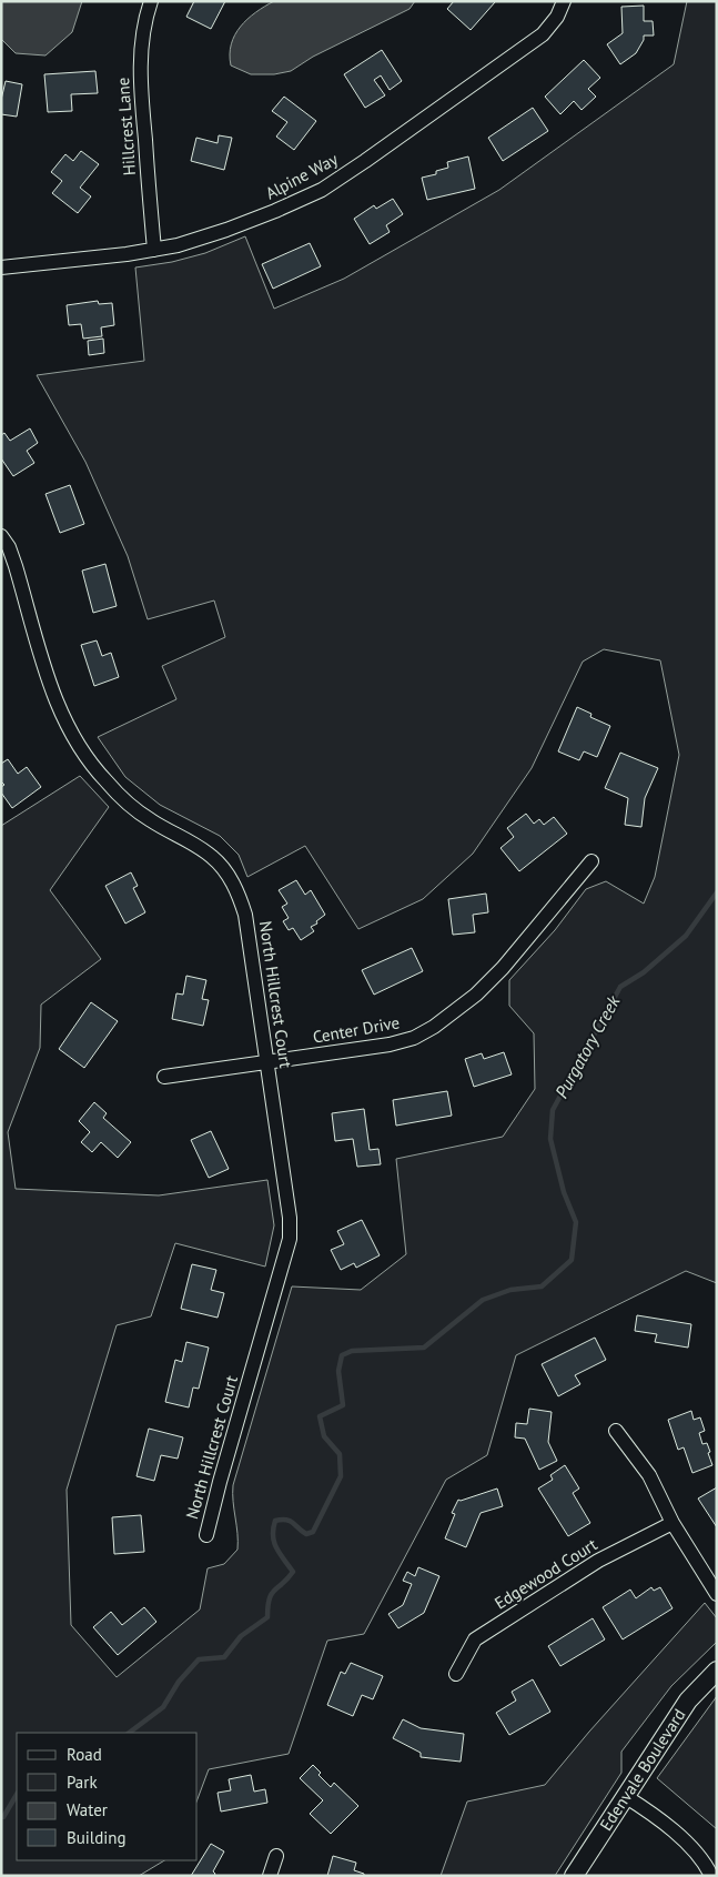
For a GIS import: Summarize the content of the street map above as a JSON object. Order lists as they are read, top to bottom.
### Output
{
  "streets": {
    "street": [
      "Hillcrest Lane",
      "Alpine Way",
      "North Hillcrest Court",
      "Center Drive",
      "Edgewood Court",
      "Edenvale Boulevard"
    ]
  },
  "crossings": [
    ["Hillcrest Lane", "Alpine Way"],
    ["North Hillcrest Court", "Center Drive"]
  ],
  "water": ["Purgatory Creek"],
  "legend": [
    "Road",
    "Park",
    "Water",
    "Building"
  ]
}
